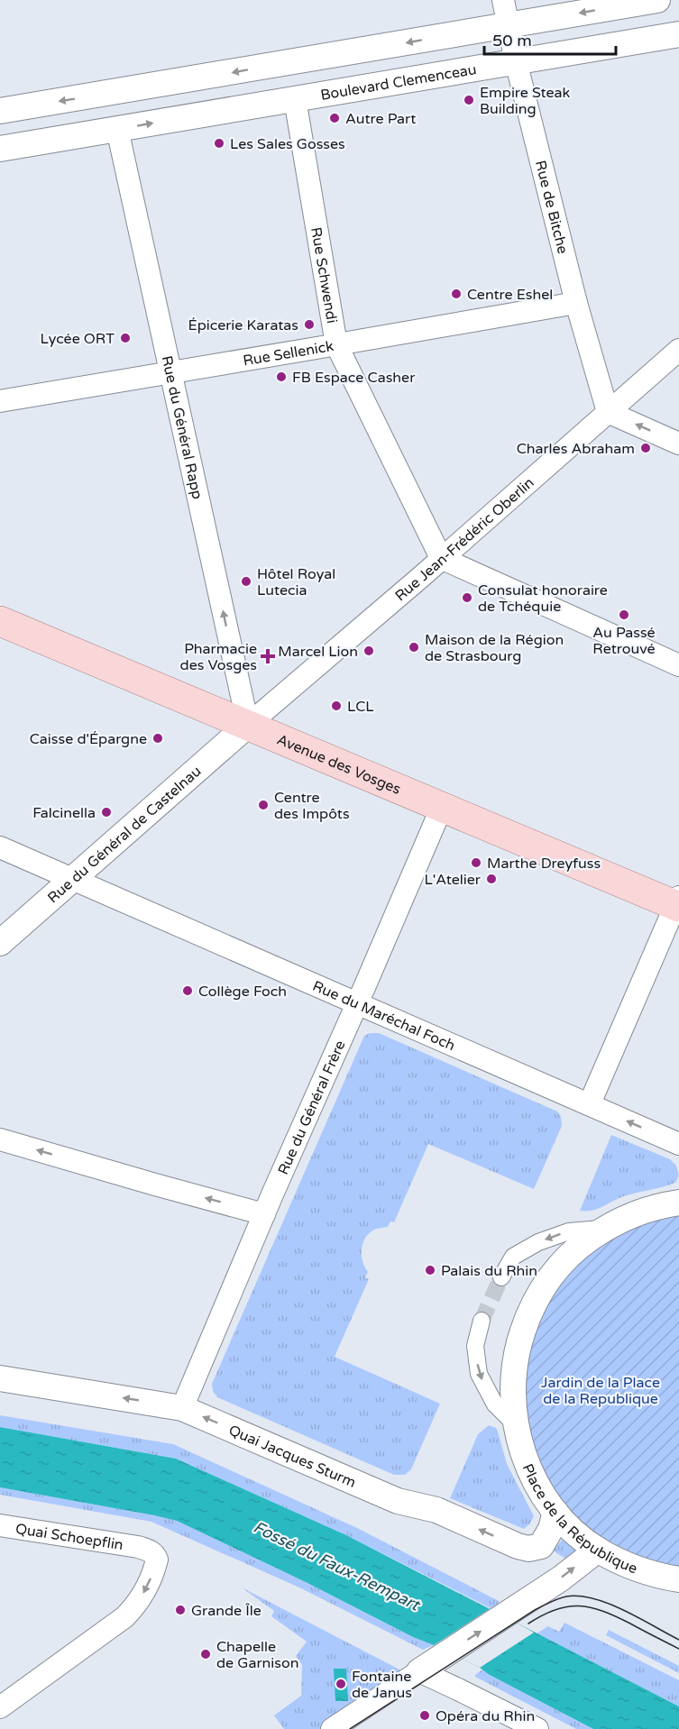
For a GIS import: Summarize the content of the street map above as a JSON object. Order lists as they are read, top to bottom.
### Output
{
  "streets": {
    "main road": ["Avenue des Vosges"],
    "street": [
      "Boulevard Clemenceau",
      "Rue de Bitche",
      "Rue Schwendi",
      "Rue Sellenick",
      "Rue du Général Rapp",
      "Rue Jean-Frédéric Oberlin",
      "Rue du Général de Castelnau",
      "Rue du Maréchal Foch",
      "Rue du Général Frère",
      "Quai Jacques Sturm",
      "Place de la République",
      "Quai Schoepflin"
    ]
  },
  "crossings": [
    ["Boulevard Clemenceau", "Rue de Bitche"],
    ["Boulevard Clemenceau", "Rue Schwendi"],
    ["Boulevard Clemenceau", "Rue du Général Rapp"],
    ["Rue de Bitche", "Rue Sellenick"],
    ["Rue de Bitche", "Rue Jean-Frédéric Oberlin"],
    ["Rue Schwendi", "Rue Sellenick"],
    ["Rue Schwendi", "Rue Jean-Frédéric Oberlin"],
    ["Rue Sellenick", "Rue du Général Rapp"],
    ["Rue du Général Rapp", "Rue Jean-Frédéric Oberlin"],
    ["Rue du Général Rapp", "Avenue des Vosges"],
    ["Rue du Général Rapp", "Rue du Général de Castelnau"],
    ["Rue Jean-Frédéric Oberlin", "Avenue des Vosges"],
    ["Rue Jean-Frédéric Oberlin", "Rue du Général de Castelnau"],
    ["Avenue des Vosges", "Rue du Général de Castelnau"],
    ["Avenue des Vosges", "Rue du Général Frère"],
    ["Rue du Général de Castelnau", "Rue du Maréchal Foch"],
    ["Rue du Maréchal Foch", "Rue du Général Frère"],
    ["Rue du Général Frère", "Quai Jacques Sturm"],
    ["Quai Jacques Sturm", "Place de la République"]
  ],
  "one_way": ["Rue du Général Rapp"],
  "water": ["Fossé du Faux-Rempart"],
  "parks": ["Jardin de la Place de la Republique"],
  "places": {
    "other": [
      "Empire Steak Building",
      "Autre Part",
      "Les Sales Gosses",
      "Centre Eshel",
      "Épicerie Karatas",
      "Lycée ORT",
      "FB Espace Casher",
      "Charles Abraham",
      "Hôtel Royal Lutecia",
      "Consulat honoraire de Tchéquie",
      "Au Passé Retrouvé",
      "Maison de la Région de Strasbourg",
      "Marcel Lion",
      "LCL",
      "Caisse d'Épargne",
      "Centre des Impôts",
      "Falcinella",
      "Marthe Dreyfuss",
      "L'Atelier",
      "Collège Foch",
      "Palais du Rhin",
      "Grande Île",
      "Chapelle de Garnison",
      "Fontaine de Janus",
      "Opéra du Rhin"
    ],
    "health": ["Pharmacie des Vosges"]
  },
  "scale_bar": "50 m"
}
